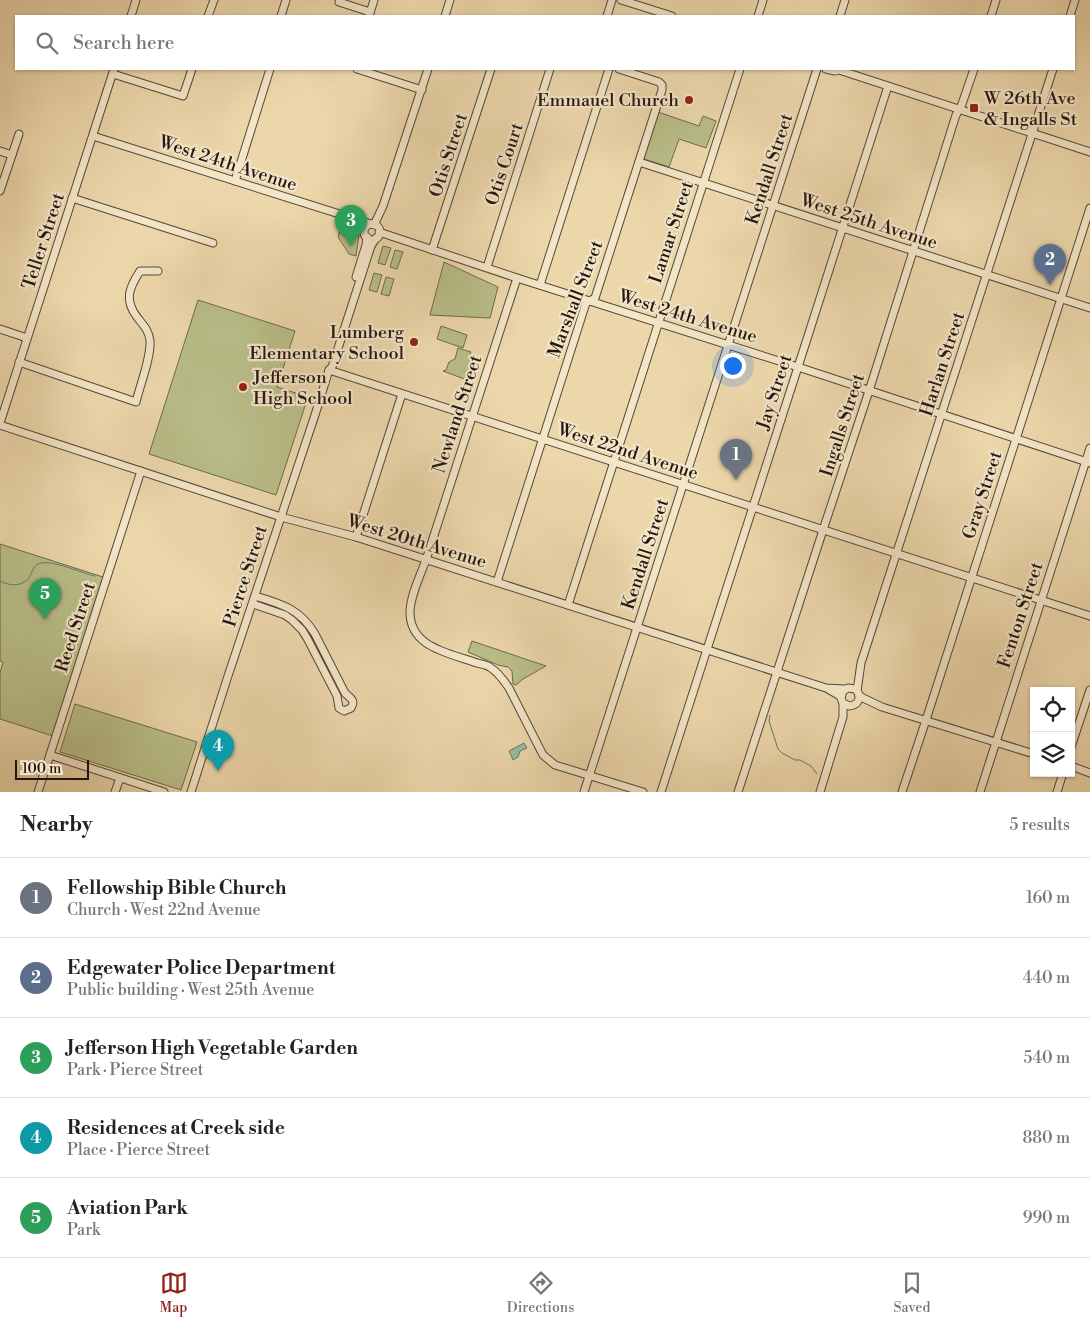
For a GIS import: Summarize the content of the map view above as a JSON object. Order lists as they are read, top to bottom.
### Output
{
  "streets": {
    "street": [
      "Otis Street",
      "West 24th Avenue",
      "Otis Court",
      "Kendall Street",
      "West 25th Avenue",
      "Lamar Street",
      "Teller Street",
      "Marshall Street",
      "Harlan Street",
      "Jay Street",
      "Newland Street",
      "Ingalls Street",
      "West 22nd Avenue",
      "Gray Street",
      "West 20th Avenue",
      "Pierce Street",
      "Fenton Street",
      "Reed Street"
    ]
  },
  "crossings": [
    ["Otis Street", "West 24th Avenue"],
    ["West 24th Avenue", "Otis Court"],
    ["West 24th Avenue", "Kendall Street"],
    ["West 24th Avenue", "Lamar Street"],
    ["West 24th Avenue", "Teller Street"],
    ["West 24th Avenue", "Marshall Street"],
    ["West 24th Avenue", "Harlan Street"],
    ["West 24th Avenue", "Jay Street"],
    ["West 24th Avenue", "Newland Street"],
    ["West 24th Avenue", "Ingalls Street"],
    ["West 24th Avenue", "Gray Street"],
    ["West 24th Avenue", "Pierce Street"],
    ["West 24th Avenue", "Fenton Street"],
    ["Kendall Street", "West 25th Avenue"],
    ["Kendall Street", "Newland Street"],
    ["Kendall Street", "West 22nd Avenue"],
    ["Kendall Street", "West 20th Avenue"],
    ["West 25th Avenue", "Lamar Street"],
    ["West 25th Avenue", "Marshall Street"],
    ["West 25th Avenue", "Harlan Street"],
    ["West 25th Avenue", "Jay Street"],
    ["West 25th Avenue", "Ingalls Street"],
    ["West 25th Avenue", "Gray Street"],
    ["Lamar Street", "West 22nd Avenue"],
    ["Lamar Street", "West 20th Avenue"],
    ["Teller Street", "West 20th Avenue"],
    ["Marshall Street", "West 22nd Avenue"],
    ["Marshall Street", "West 20th Avenue"],
    ["Harlan Street", "West 22nd Avenue"],
    ["Harlan Street", "West 20th Avenue"],
    ["Jay Street", "West 22nd Avenue"],
    ["Jay Street", "West 20th Avenue"],
    ["Newland Street", "West 22nd Avenue"],
    ["Newland Street", "West 20th Avenue"],
    ["Ingalls Street", "West 22nd Avenue"],
    ["Ingalls Street", "West 20th Avenue"],
    ["West 22nd Avenue", "Gray Street"],
    ["West 22nd Avenue", "Pierce Street"],
    ["West 22nd Avenue", "Fenton Street"],
    ["West 20th Avenue", "Pierce Street"],
    ["West 20th Avenue", "Reed Street"]
  ],
  "places": {
    "other": ["Emmauel Church", "Lumberg Elementary School", "Jefferson High School"],
    "transit": ["W 26th Ave & Ingalls St"]
  },
  "scale_bar": "100 m",
  "page": {
    "search": "Search here",
    "pins": [
      "3",
      "2",
      "1",
      "5",
      "4"
    ],
    "scale": "100 m",
    "heading": ["Nearby", "5 results"],
    "list": [
      {
        "mark": "1",
        "name": "Fellowship Bible Church",
        "note": "Church · West 22nd Avenue",
        "value": "160 m"
      },
      {
        "mark": "2",
        "name": "Edgewater Police Department",
        "note": "Public building · West 25th Avenue",
        "value": "440 m"
      },
      {
        "mark": "3",
        "name": "Jefferson High Vegetable Garden",
        "note": "Park · Pierce Street",
        "value": "540 m"
      },
      {
        "mark": "4",
        "name": "Residences at Creek side",
        "note": "Place · Pierce Street",
        "value": "880 m"
      },
      {
        "mark": "5",
        "name": "Aviation Park",
        "note": "Park",
        "value": "990 m"
      }
    ],
    "nav": ["Map", "Directions", "Saved"]
  }
}
